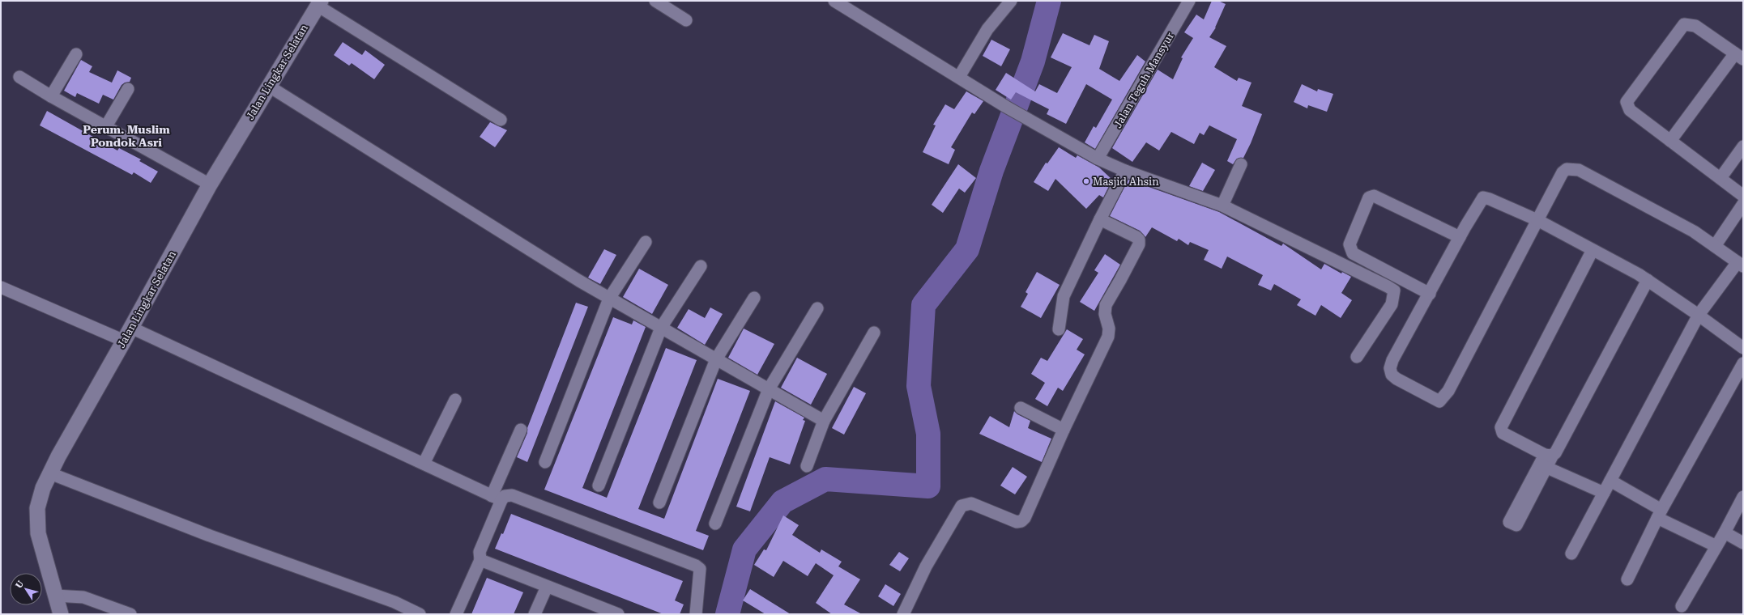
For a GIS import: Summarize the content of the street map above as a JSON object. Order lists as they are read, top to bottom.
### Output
{
  "streets": {
    "street": ["Jalan Lingkar Selatan", "Jalan Teguh Mansyur"]
  },
  "districts": ["Perum. Muslim Pondok Asri"],
  "places": ["Masjid Ahsin"],
  "north": "top left"
}
